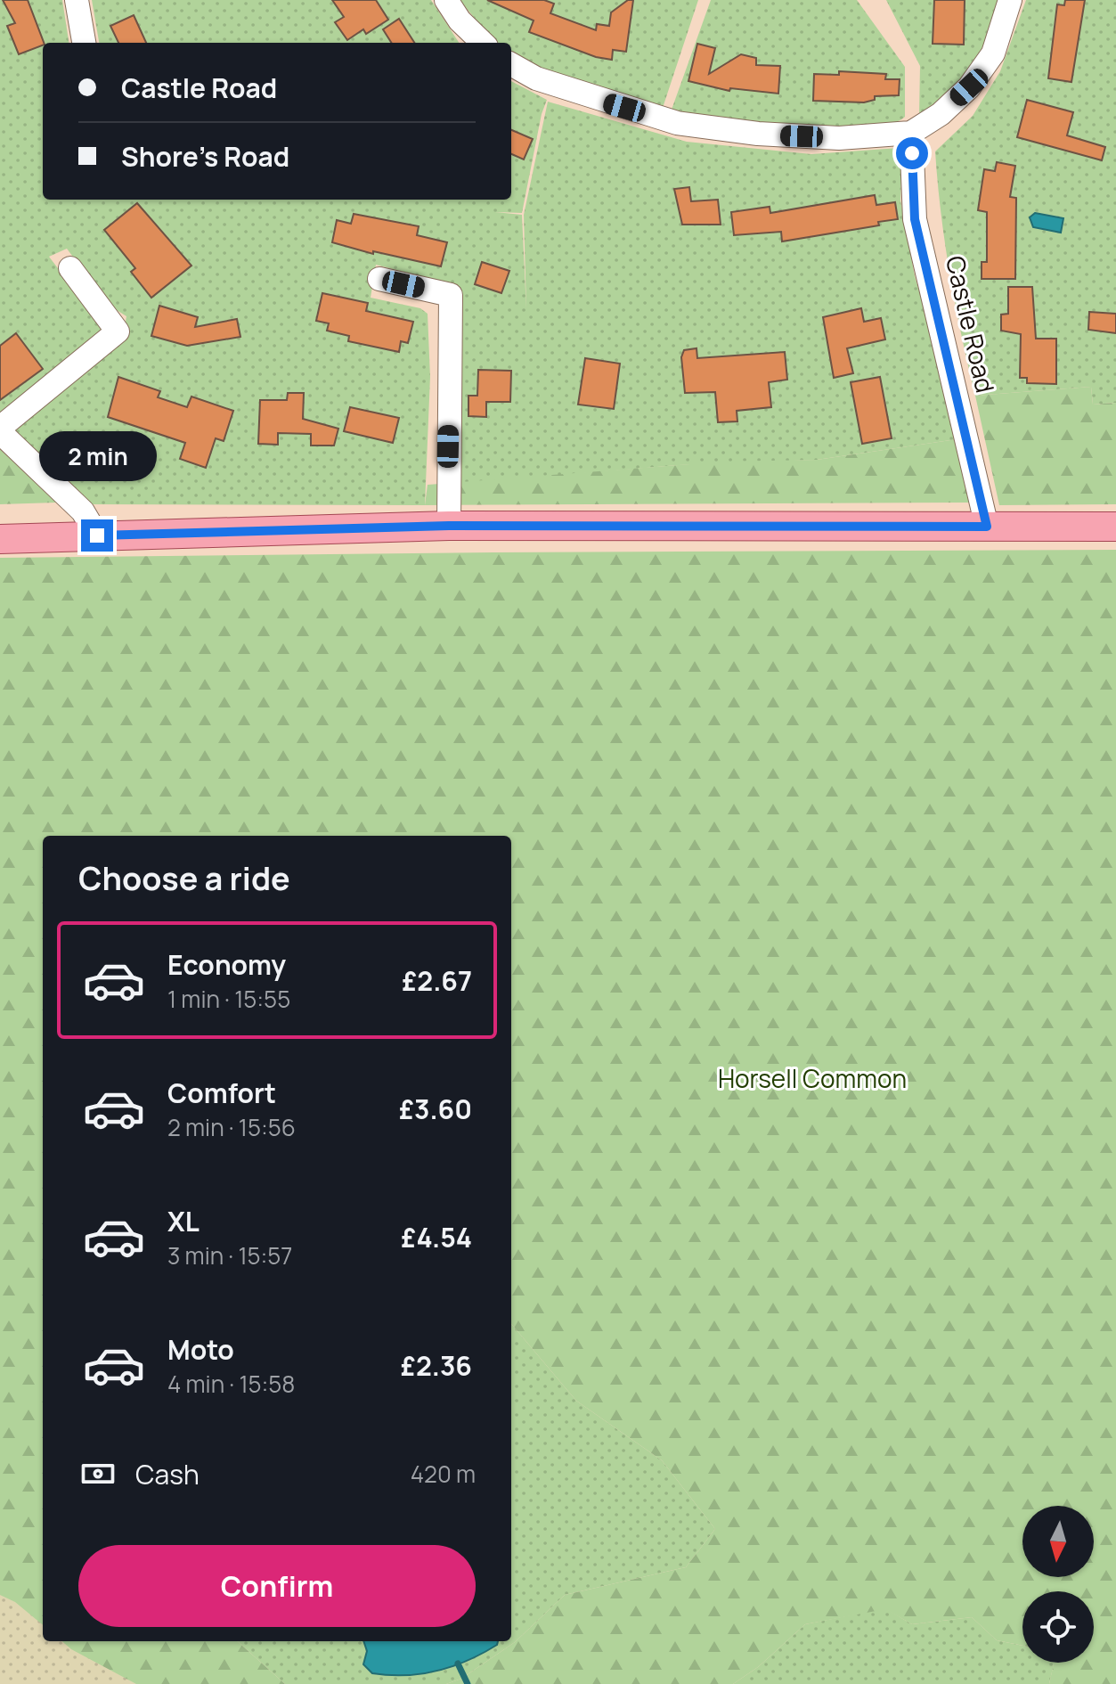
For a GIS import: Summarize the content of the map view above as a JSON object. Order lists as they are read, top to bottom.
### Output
{
  "streets": {
    "street": ["Castle Road"]
  },
  "parks": ["Horsell Common"],
  "north": "bottom",
  "page": {
    "banner": ["Castle Road", "Shore's Road"],
    "bubble": "2 min",
    "heading": "Choose a ride",
    "list": [
      {
        "name": "Economy",
        "note": "1 min · 15:55",
        "value": "£2.67"
      },
      {
        "name": "Comfort",
        "note": "2 min · 15:56",
        "value": "£3.60"
      },
      {
        "name": "XL",
        "note": "3 min · 15:57",
        "value": "£4.54"
      },
      {
        "name": "Moto",
        "note": "4 min · 15:58",
        "value": "£2.36"
      }
    ],
    "pay": ["Cash", "420 m"],
    "buttons": "Confirm"
  }
}
